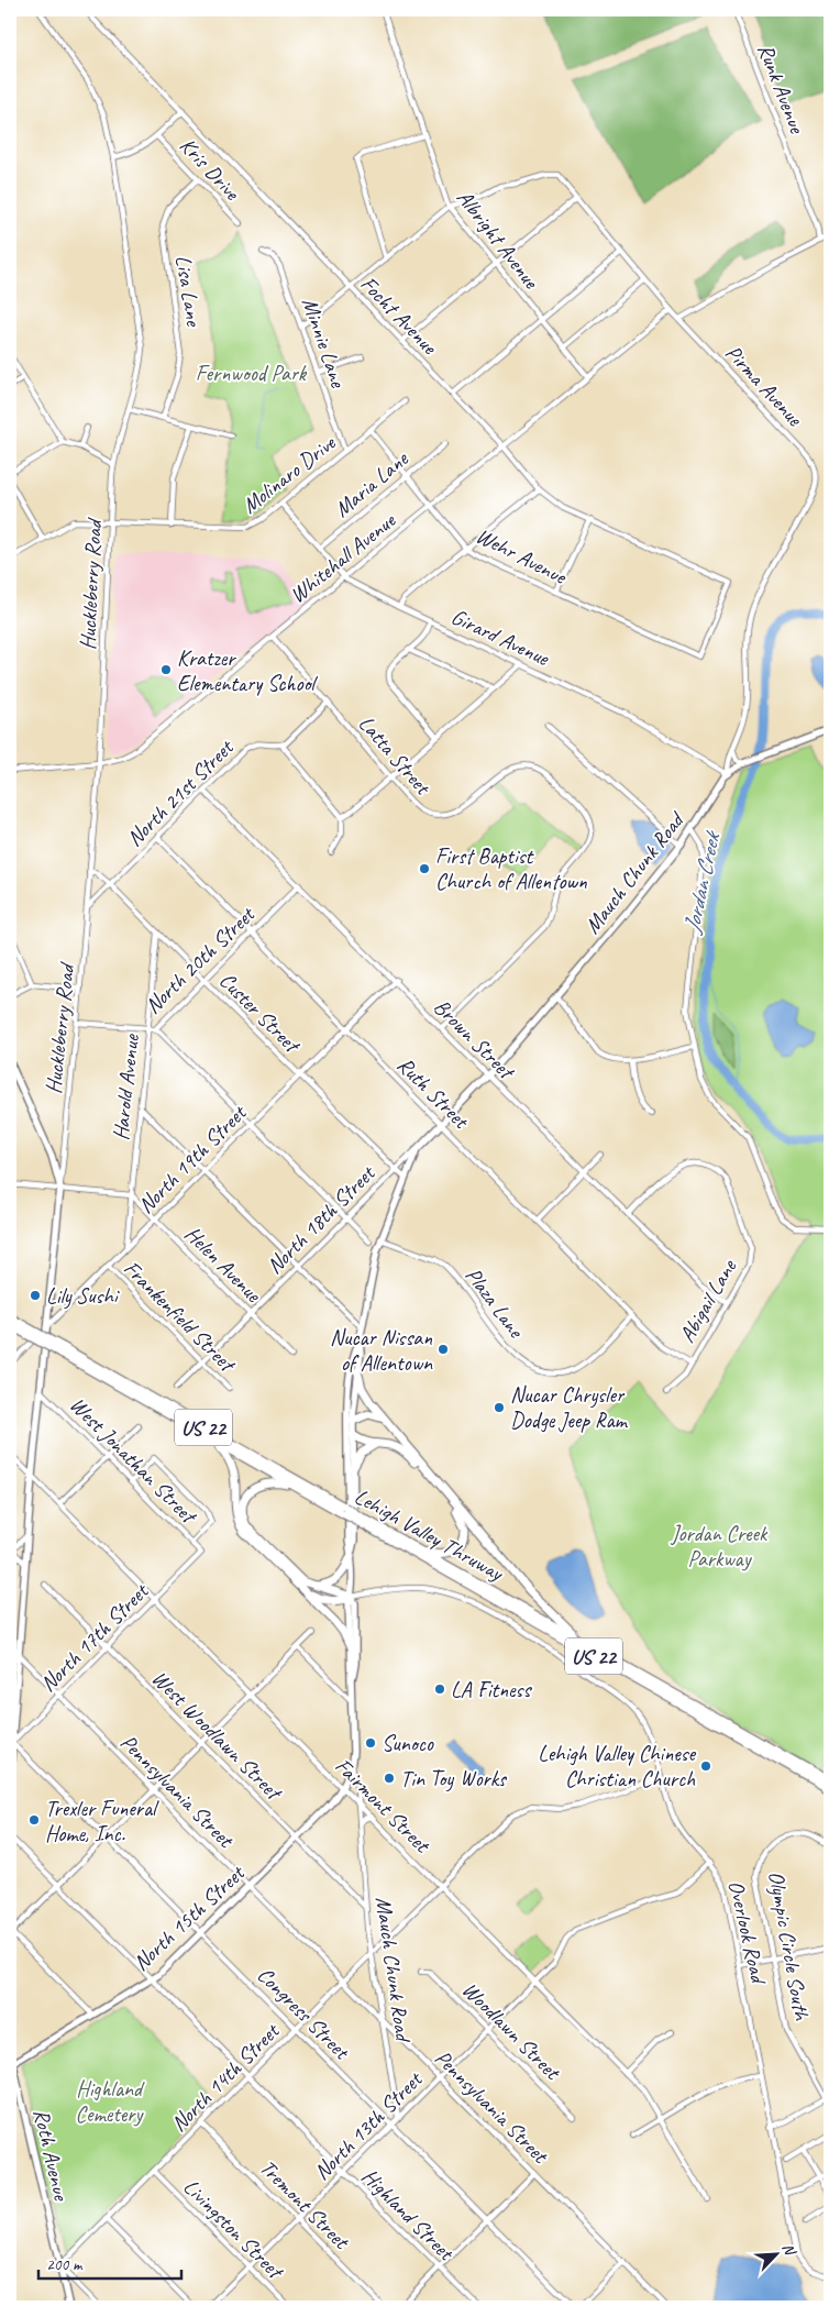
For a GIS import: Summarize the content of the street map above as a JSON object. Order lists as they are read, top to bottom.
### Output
{
  "streets": {
    "highway": ["US 22", "Lehigh Valley Thruway"],
    "main road": [
      "Mauch Chunk Road",
      "North 18th Street",
      "North 15th Street",
      "Roth Avenue"
    ],
    "street": [
      "Runk Avenue",
      "Kris Drive",
      "Albright Avenue",
      "Lisa Lane",
      "Focht Avenue",
      "Minnie Lane",
      "Pirma Avenue",
      "Molinaro Drive",
      "Maria Lane",
      "Wehr Avenue",
      "Whitehall Avenue",
      "Huckleberry Road",
      "Girard Avenue",
      "Latta Street",
      "North 21st Street",
      "North 20th Street",
      "Custer Street",
      "Brown Street",
      "Harold Avenue",
      "Ruth Street",
      "North 19th Street",
      "Helen Avenue",
      "Abigail Lane",
      "Plaza Lane",
      "Frankenfield Street",
      "West Jonathan Street",
      "North 17th Street",
      "West Woodlawn Street",
      "Pennsylvania Street",
      "Fairmont Street",
      "Overlook Road",
      "Olympic Circle South",
      "Congress Street",
      "Woodlawn Street",
      "North 14th Street",
      "North 13th Street",
      "Tremont Street",
      "Highland Street",
      "Livingston Street"
    ]
  },
  "crossings": [
    ["Kris Drive", "Lisa Lane"],
    ["Albright Avenue", "Pirma Avenue"],
    ["Albright Avenue", "Whitehall Avenue"],
    ["Focht Avenue", "Wehr Avenue"],
    ["Focht Avenue", "Whitehall Avenue"],
    ["Minnie Lane", "Molinaro Drive"],
    ["Pirma Avenue", "Whitehall Avenue"],
    ["Pirma Avenue", "Girard Avenue"],
    ["Pirma Avenue", "Mauch Chunk Road"],
    ["Molinaro Drive", "Wehr Avenue"],
    ["Molinaro Drive", "Huckleberry Road"],
    ["Molinaro Drive", "Girard Avenue"],
    ["Maria Lane", "Wehr Avenue"],
    ["Maria Lane", "Girard Avenue"],
    ["Wehr Avenue", "Whitehall Avenue"],
    ["Whitehall Avenue", "Huckleberry Road"],
    ["Whitehall Avenue", "Girard Avenue"],
    ["Whitehall Avenue", "Latta Street"],
    ["Huckleberry Road", "North 21st Street"],
    ["Huckleberry Road", "North 20th Street"],
    ["Huckleberry Road", "Custer Street"],
    ["Girard Avenue", "Mauch Chunk Road"],
    ["Latta Street", "Brown Street"],
    ["North 21st Street", "Custer Street"],
    ["North 21st Street", "Brown Street"],
    ["North 21st Street", "Ruth Street"],
    ["Mauch Chunk Road", "Custer Street"],
    ["Mauch Chunk Road", "Brown Street"],
    ["Mauch Chunk Road", "North 18th Street"],
    ["Mauch Chunk Road", "Plaza Lane"],
    ["Mauch Chunk Road", "West Woodlawn Street"],
    ["Mauch Chunk Road", "Pennsylvania Street"],
    ["Mauch Chunk Road", "Fairmont Street"],
    ["Mauch Chunk Road", "North 15th Street"],
    ["Mauch Chunk Road", "Overlook Road"],
    ["Mauch Chunk Road", "North 14th Street"],
    ["Mauch Chunk Road", "North 13th Street"],
    ["North 20th Street", "Custer Street"],
    ["North 20th Street", "Brown Street"],
    ["North 20th Street", "Harold Avenue"],
    ["North 20th Street", "Ruth Street"],
    ["Custer Street", "Harold Avenue"],
    ["Custer Street", "North 19th Street"],
    ["Custer Street", "North 18th Street"],
    ["Brown Street", "North 19th Street"],
    ["Brown Street", "North 18th Street"],
    ["Brown Street", "Abigail Lane"],
    ["Harold Avenue", "North 19th Street"],
    ["Harold Avenue", "Helen Avenue"],
    ["Ruth Street", "North 19th Street"],
    ["Ruth Street", "North 18th Street"],
    ["Ruth Street", "Abigail Lane"],
    ["Ruth Street", "Plaza Lane"],
    ["North 19th Street", "Helen Avenue"],
    ["North 19th Street", "Frankenfield Street"],
    ["North 18th Street", "Helen Avenue"],
    ["North 18th Street", "Frankenfield Street"],
    ["West Jonathan Street", "North 17th Street"],
    ["North 17th Street", "West Woodlawn Street"],
    ["North 17th Street", "Pennsylvania Street"],
    ["North 17th Street", "Fairmont Street"],
    ["North 17th Street", "Congress Street"],
    ["West Woodlawn Street", "North 15th Street"],
    ["Pennsylvania Street", "North 15th Street"],
    ["Pennsylvania Street", "North 14th Street"],
    ["Pennsylvania Street", "North 13th Street"],
    ["Fairmont Street", "North 15th Street"],
    ["Fairmont Street", "North 14th Street"],
    ["Fairmont Street", "North 13th Street"],
    ["North 15th Street", "Congress Street"],
    ["North 15th Street", "Roth Avenue"],
    ["North 15th Street", "Highland Street"],
    ["Overlook Road", "North 14th Street"],
    ["Overlook Road", "North 13th Street"],
    ["Congress Street", "North 14th Street"],
    ["Congress Street", "North 13th Street"],
    ["Woodlawn Street", "North 13th Street"],
    ["North 14th Street", "Roth Avenue"],
    ["North 14th Street", "Tremont Street"],
    ["North 14th Street", "Highland Street"],
    ["North 14th Street", "Livingston Street"],
    ["North 13th Street", "Tremont Street"],
    ["North 13th Street", "Highland Street"],
    ["North 13th Street", "Livingston Street"]
  ],
  "water": ["Jordan Creek"],
  "parks": ["Fernwood Park", "Jordan Creek Parkway", "Highland Cemetery"],
  "places": [
    "Kratzer Elementary School",
    "First Baptist Church of Allentown",
    "Lily Sushi",
    "Nucar Nissan of Allentown",
    "Nucar Chrysler Dodge Jeep Ram",
    "LA Fitness",
    "Sunoco",
    "Lehigh Valley Chinese Christian Church",
    "Tin Toy Works",
    "Trexler Funeral Home, Inc."
  ],
  "scale_bar": "200 m",
  "north": "top right"
}
